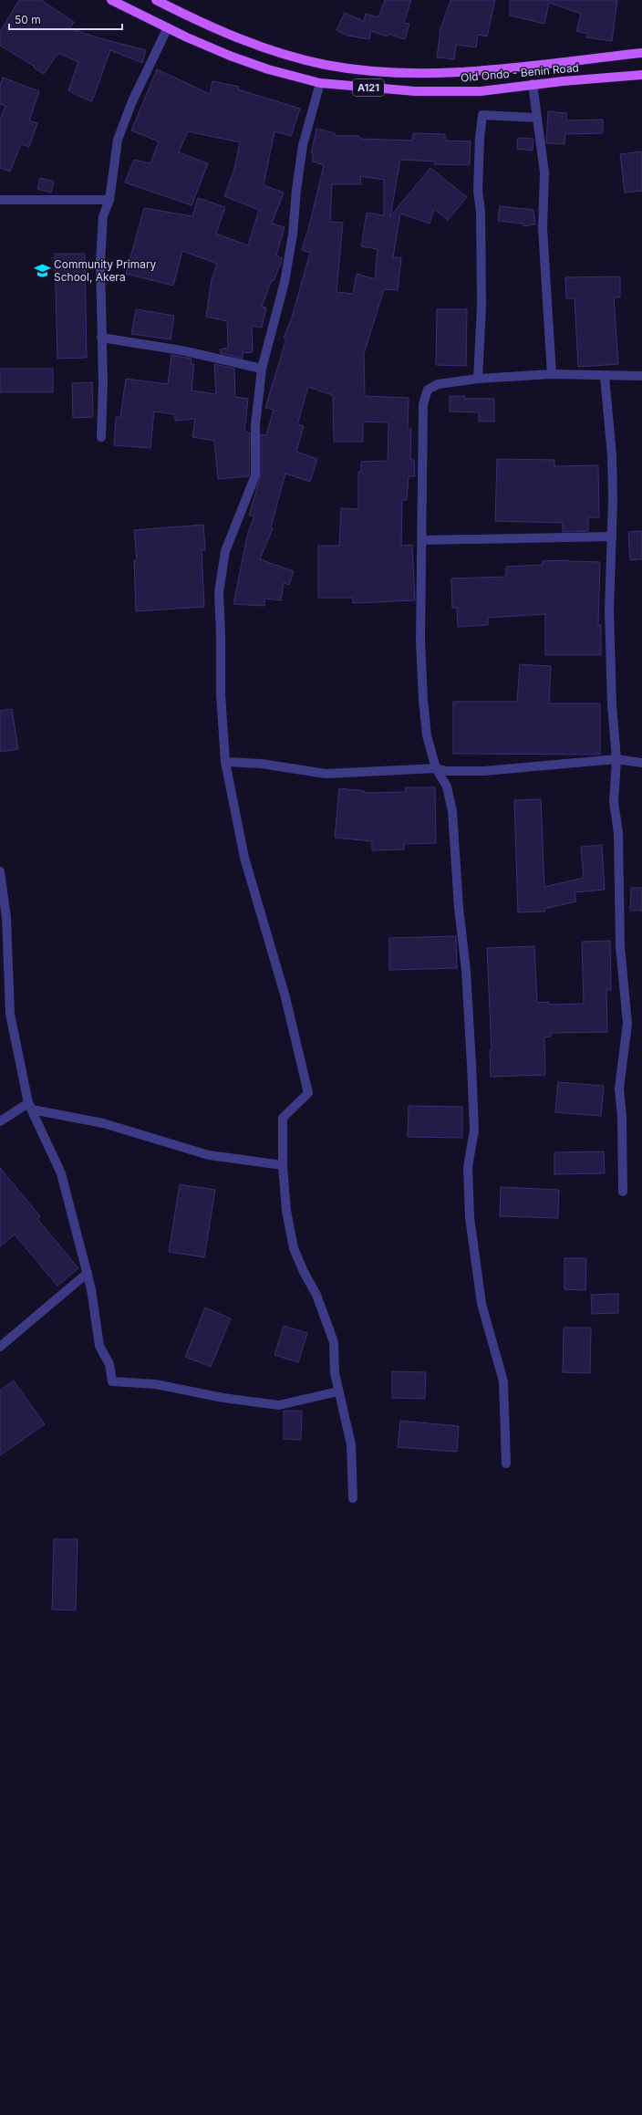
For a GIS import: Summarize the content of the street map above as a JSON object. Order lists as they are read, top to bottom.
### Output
{
  "streets": {
    "main road": ["Old Ondo - Benin Road", "A121"]
  },
  "places": {
    "school or university": ["Community Primary School, Akera"]
  },
  "scale_bar": "50 m"
}
